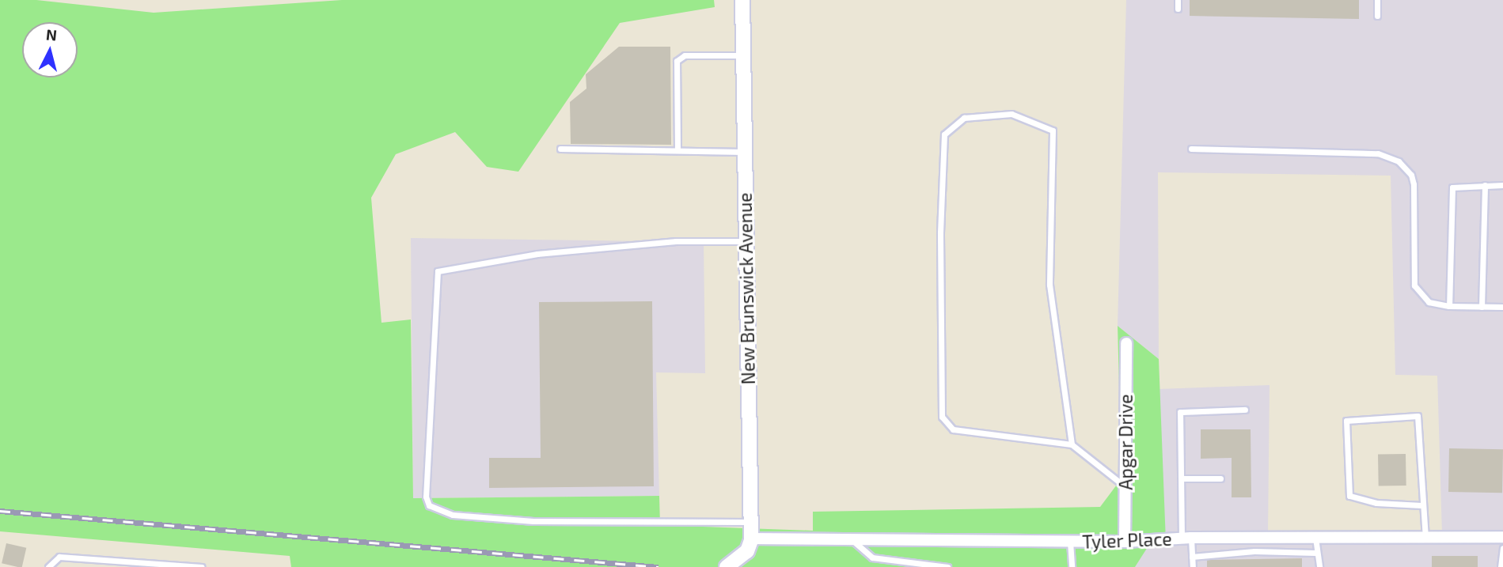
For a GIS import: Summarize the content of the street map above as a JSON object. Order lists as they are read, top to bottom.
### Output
{
  "streets": {
    "street": ["New Brunswick Avenue", "Apgar Drive", "Tyler Place"]
  },
  "crossings": [
    ["New Brunswick Avenue", "Tyler Place"],
    ["Apgar Drive", "Tyler Place"]
  ],
  "north": "top"
}
